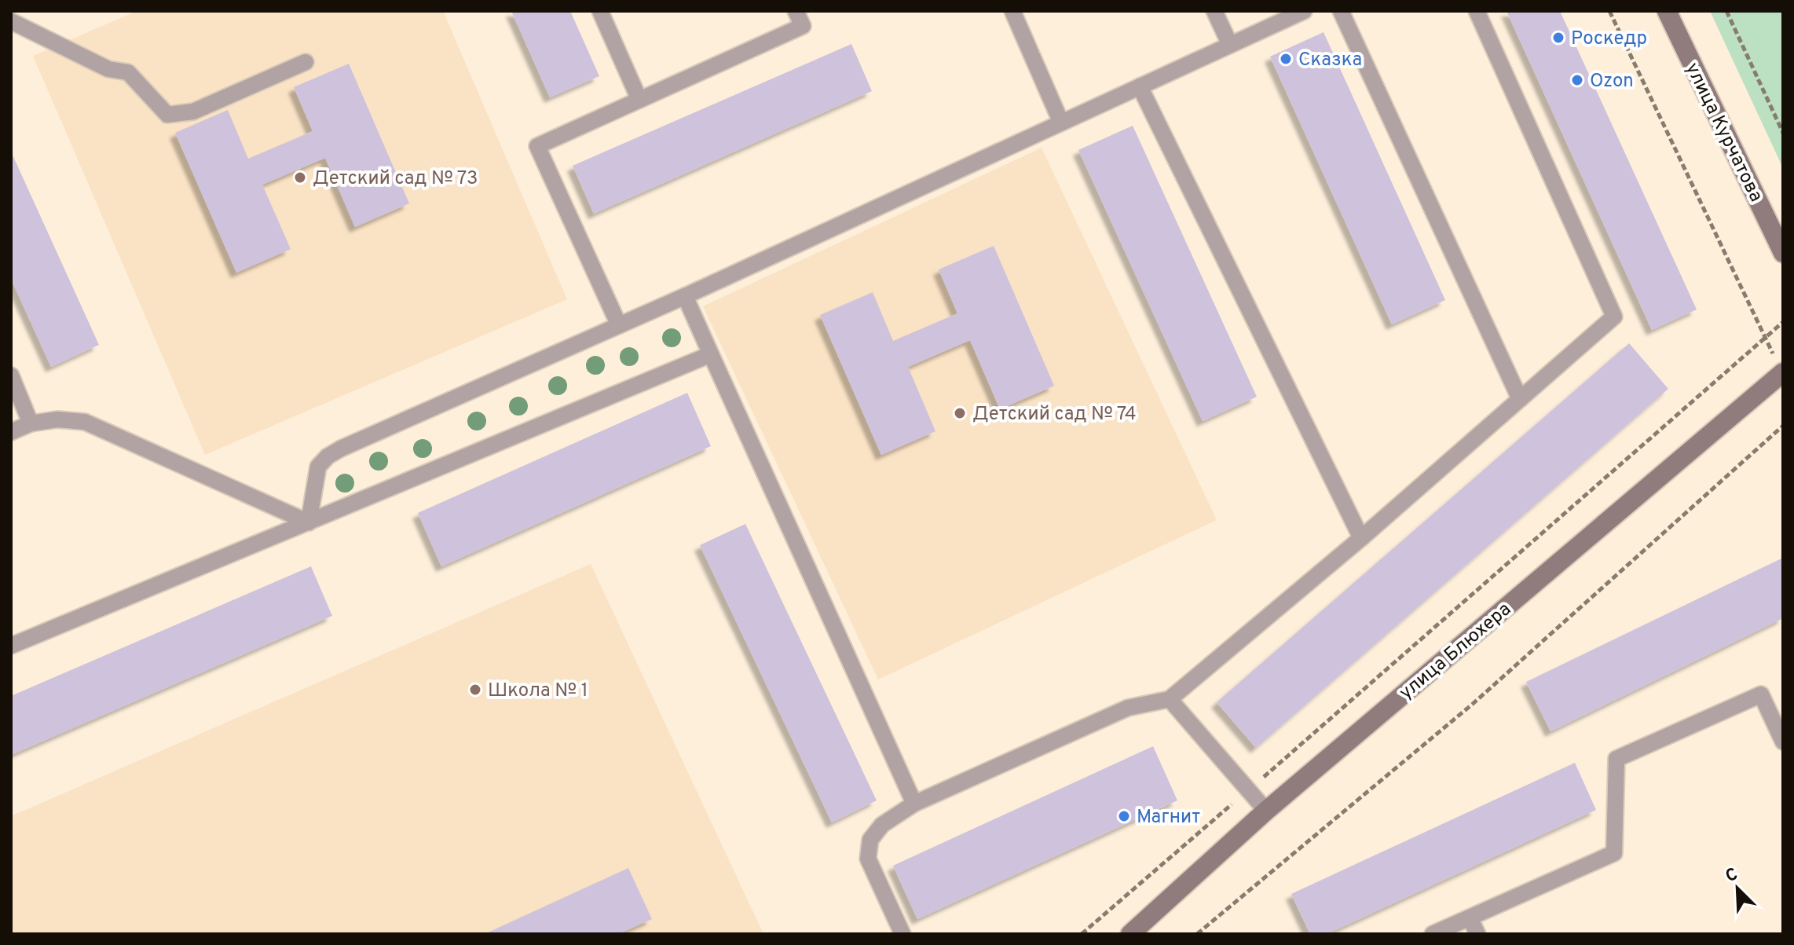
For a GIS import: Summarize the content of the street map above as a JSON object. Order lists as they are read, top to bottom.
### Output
{
  "streets": {
    "street": ["улица Курчатова", "улица Блюхера"]
  },
  "places": [
    "Роскедр",
    "Сказка",
    "Ozon",
    "Детский сад № 73",
    "Детский сад № 74",
    "Школа № 1",
    "Магнит"
  ],
  "north": "top left"
}
